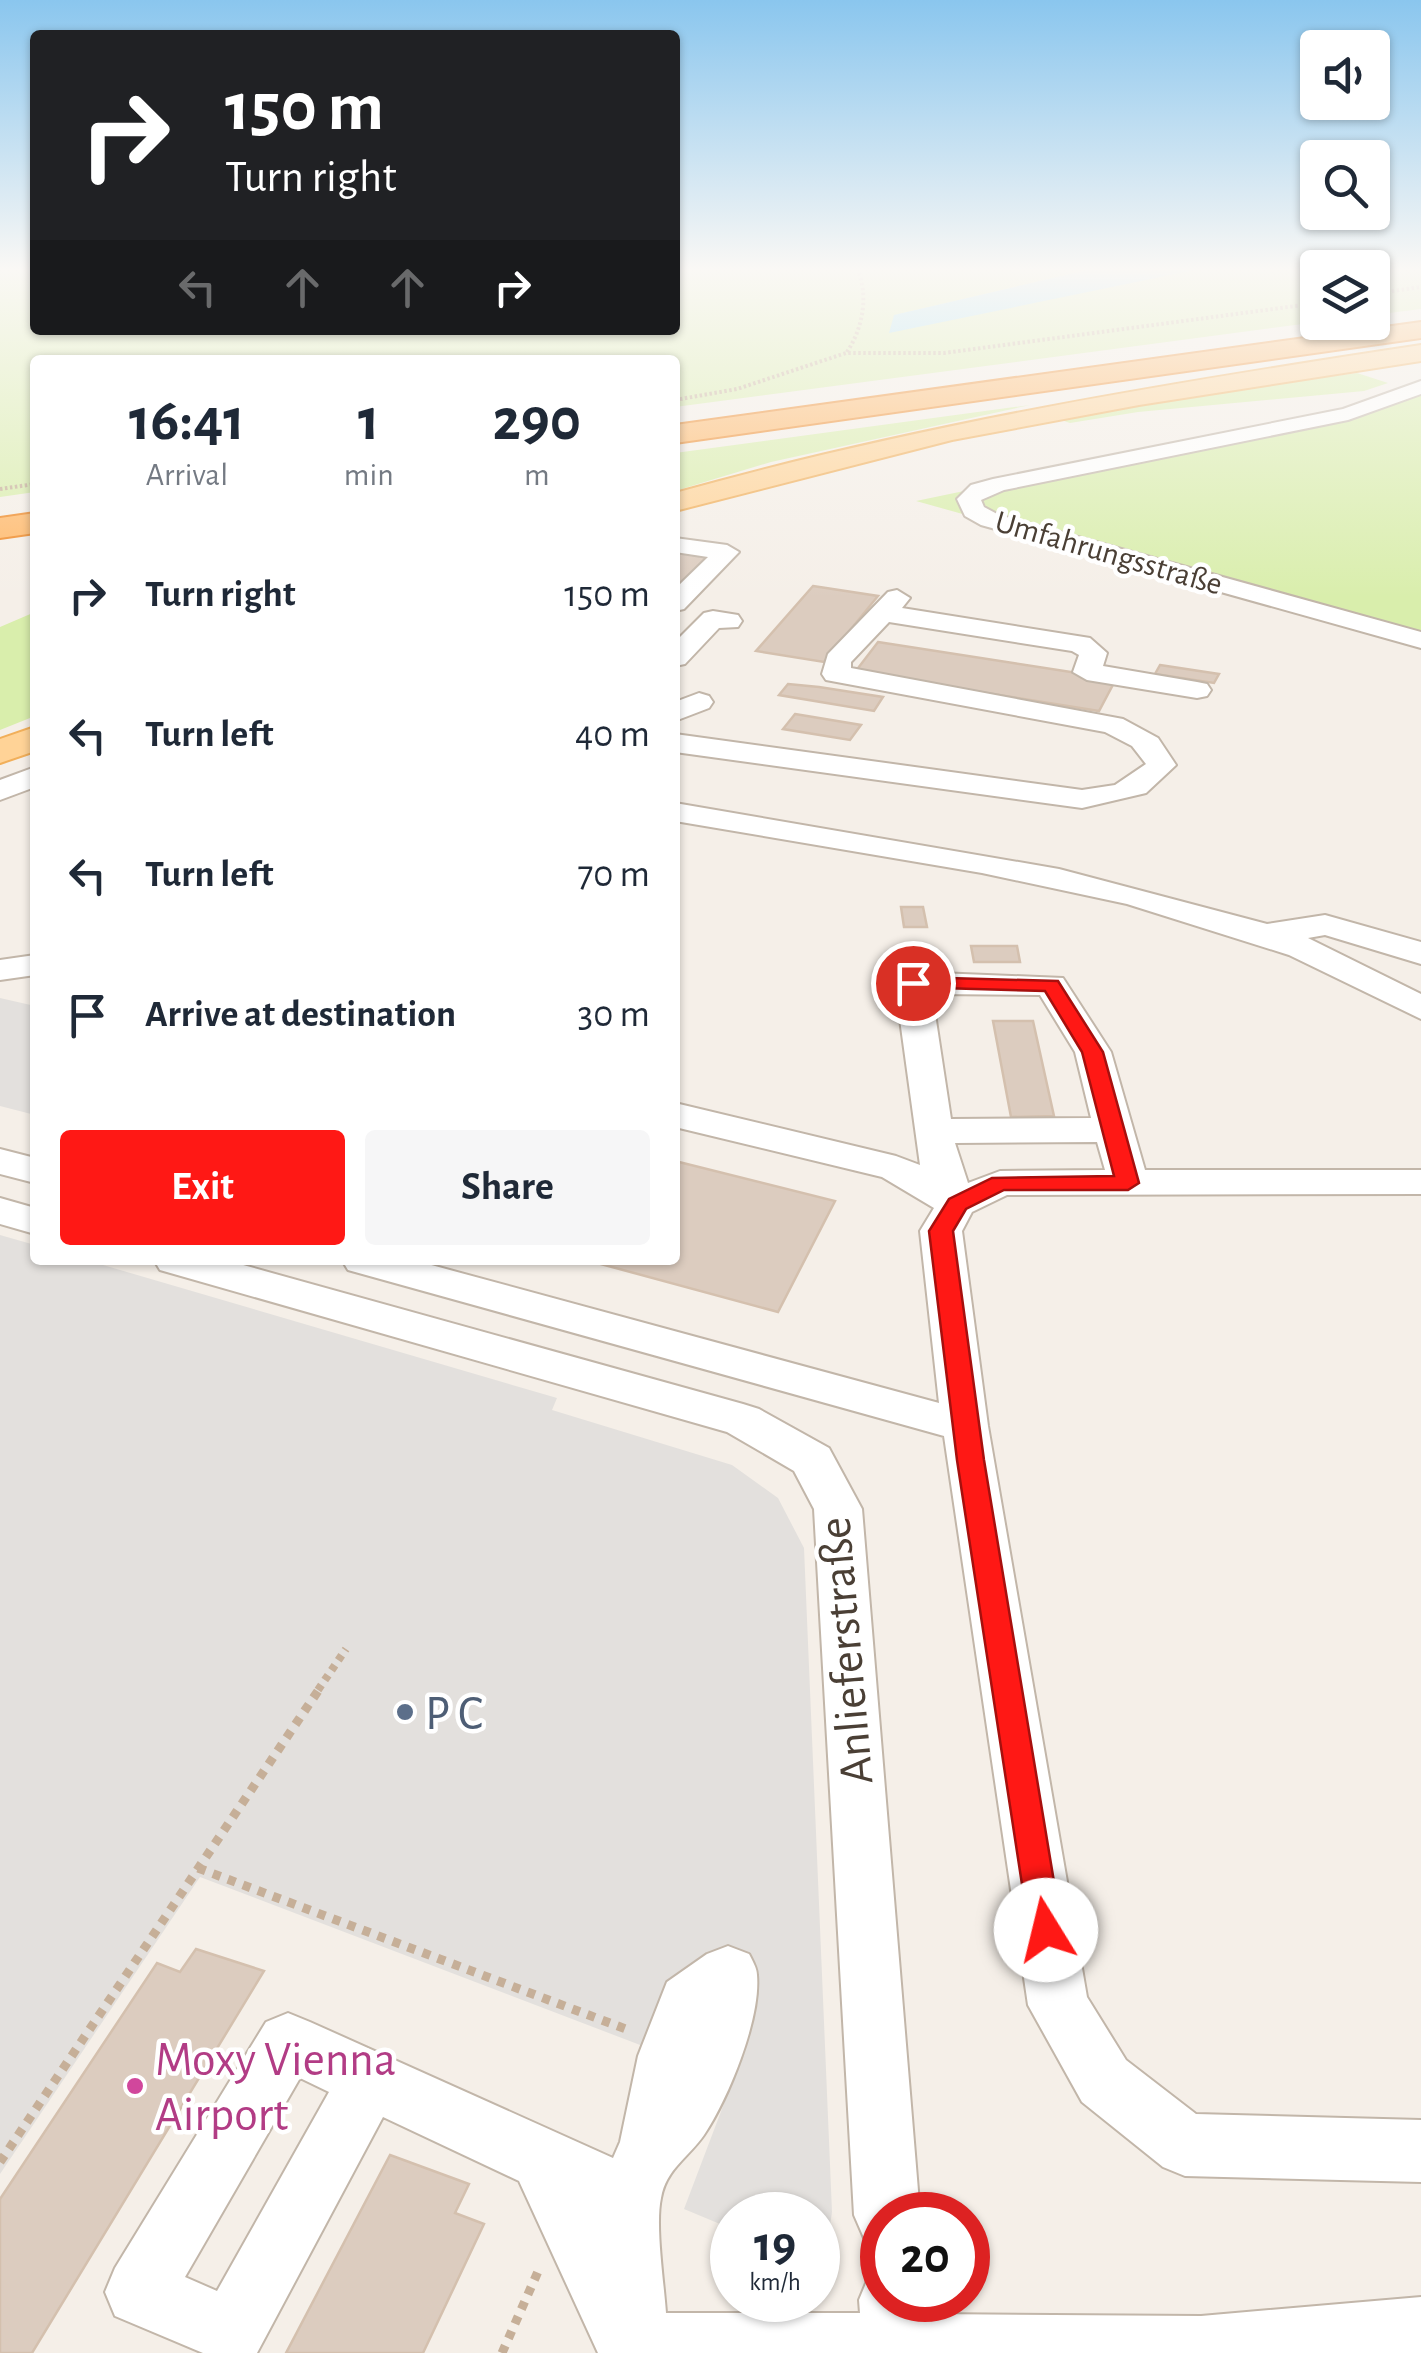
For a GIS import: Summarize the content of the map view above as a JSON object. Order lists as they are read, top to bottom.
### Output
{
  "streets": {
    "street": ["Umfahrungsstraße", "Anlieferstraße"]
  },
  "places": ["P C", "Moxy Vienna Airport"],
  "page": {
    "turn": ["150 m", "Turn right"],
    "eta": [
      "16:41",
      "Arrival",
      "1",
      "min",
      "290",
      "m"
    ],
    "list": [
      {
        "name": "Turn right",
        "value": "150 m"
      },
      {
        "name": "Turn left",
        "value": "40 m"
      },
      {
        "name": "Turn left",
        "value": "70 m"
      },
      {
        "name": "Arrive at destination",
        "value": "30 m"
      }
    ],
    "buttons": ["Exit", "Share"],
    "speed": "19 km/h",
    "limit": "20"
  }
}
